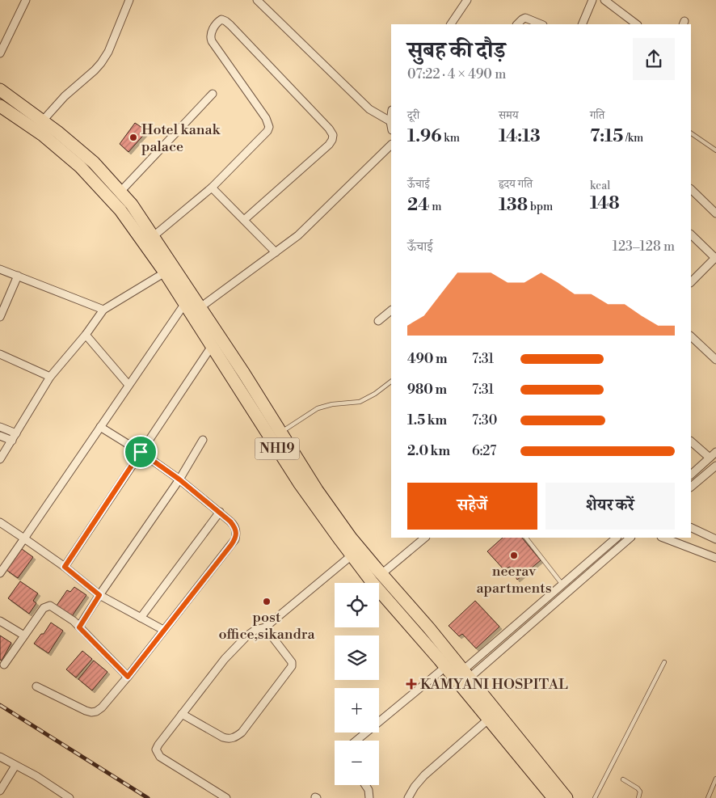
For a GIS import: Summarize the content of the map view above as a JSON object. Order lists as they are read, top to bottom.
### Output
{
  "streets": {
    "highway": ["NH19"]
  },
  "places": {
    "other": ["Hotel kanak palace", "neerav apartments", "post office,sikandra"],
    "health": ["KAMYANI HOSPITAL"]
  },
  "page": {
    "heading": ["सुबह की दौड़", "07:22 · 4 × 490 m"],
    "stats": [
      ["दूरी", "1.96 km"],
      ["समय", "14:13"],
      ["गति", "7:15 /km"],
      ["ऊँचाई", "24 m"],
      ["हृदय गति", "138 bpm"],
      ["kcal", "148"]
    ],
    "chart": ["ऊँचाई", "123–128 m"],
    "list": [
      {
        "name": "490 m",
        "note": "7:31"
      },
      {
        "name": "980 m",
        "note": "7:31"
      },
      {
        "name": "1.5 km",
        "note": "7:30"
      },
      {
        "name": "2.0 km",
        "note": "6:27"
      }
    ],
    "buttons": ["सहेजें", "शेयर करें"],
    "map_buttons": ["+", "−"]
  }
}
